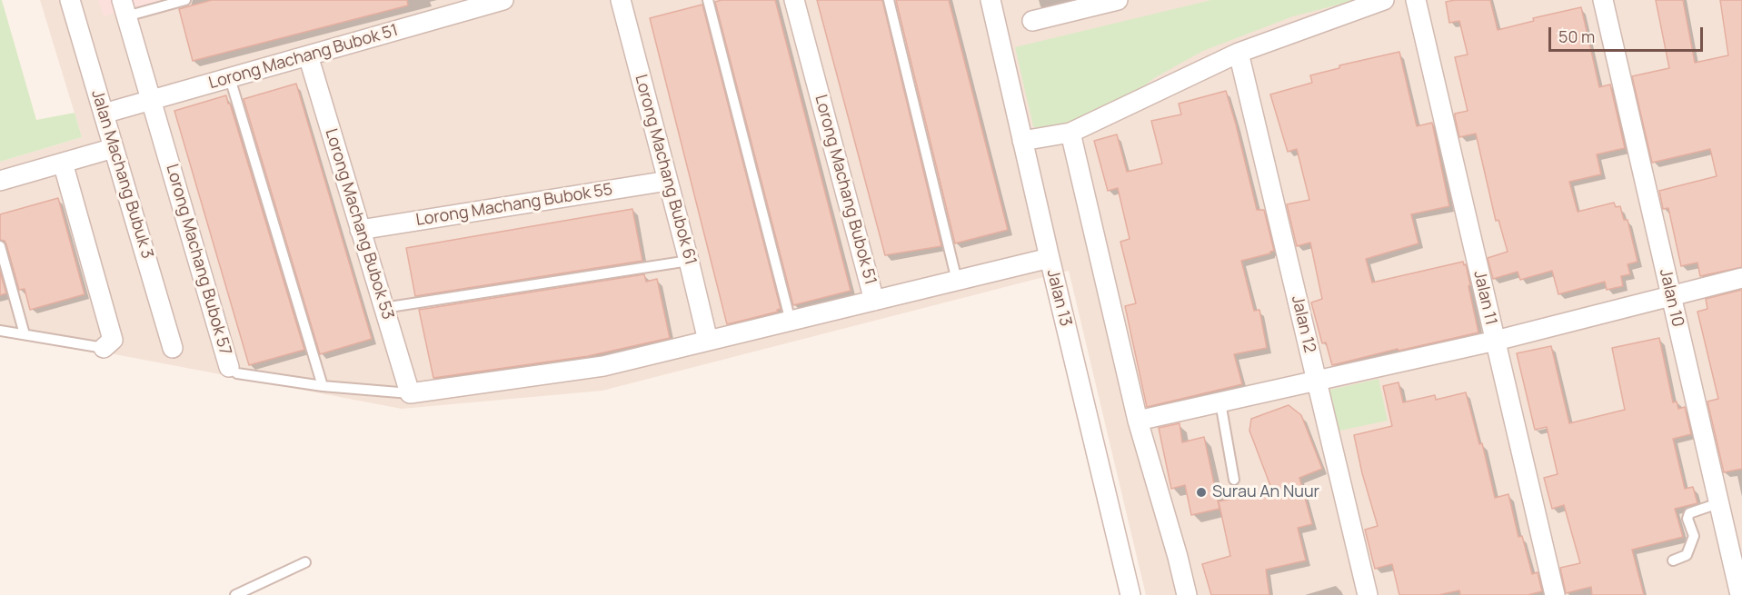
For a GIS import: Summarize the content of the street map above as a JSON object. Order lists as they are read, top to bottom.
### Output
{
  "streets": {
    "street": [
      "Lorong Machang Bubok 51",
      "Lorong Machang Bubok 61",
      "Jalan Machang Bubuk 3",
      "Lorong Machang Bubok 55",
      "Lorong Machang Bubok 53",
      "Lorong Machang Bubok 57",
      "Jalan 13",
      "Jalan 11",
      "Jalan 10",
      "Jalan 12"
    ]
  },
  "crossings": [
    ["Lorong Machang Bubok 51", "Jalan Machang Bubuk 3"],
    ["Lorong Machang Bubok 51", "Lorong Machang Bubok 53"],
    ["Lorong Machang Bubok 51", "Lorong Machang Bubok 57"],
    ["Lorong Machang Bubok 51", "Jalan 13"],
    ["Lorong Machang Bubok 61", "Lorong Machang Bubok 55"],
    ["Lorong Machang Bubok 61", "Lorong Machang Bubok 57"],
    ["Lorong Machang Bubok 55", "Lorong Machang Bubok 53"],
    ["Lorong Machang Bubok 53", "Lorong Machang Bubok 57"]
  ],
  "places": ["Surau An Nuur"],
  "scale_bar": "50 m"
}
